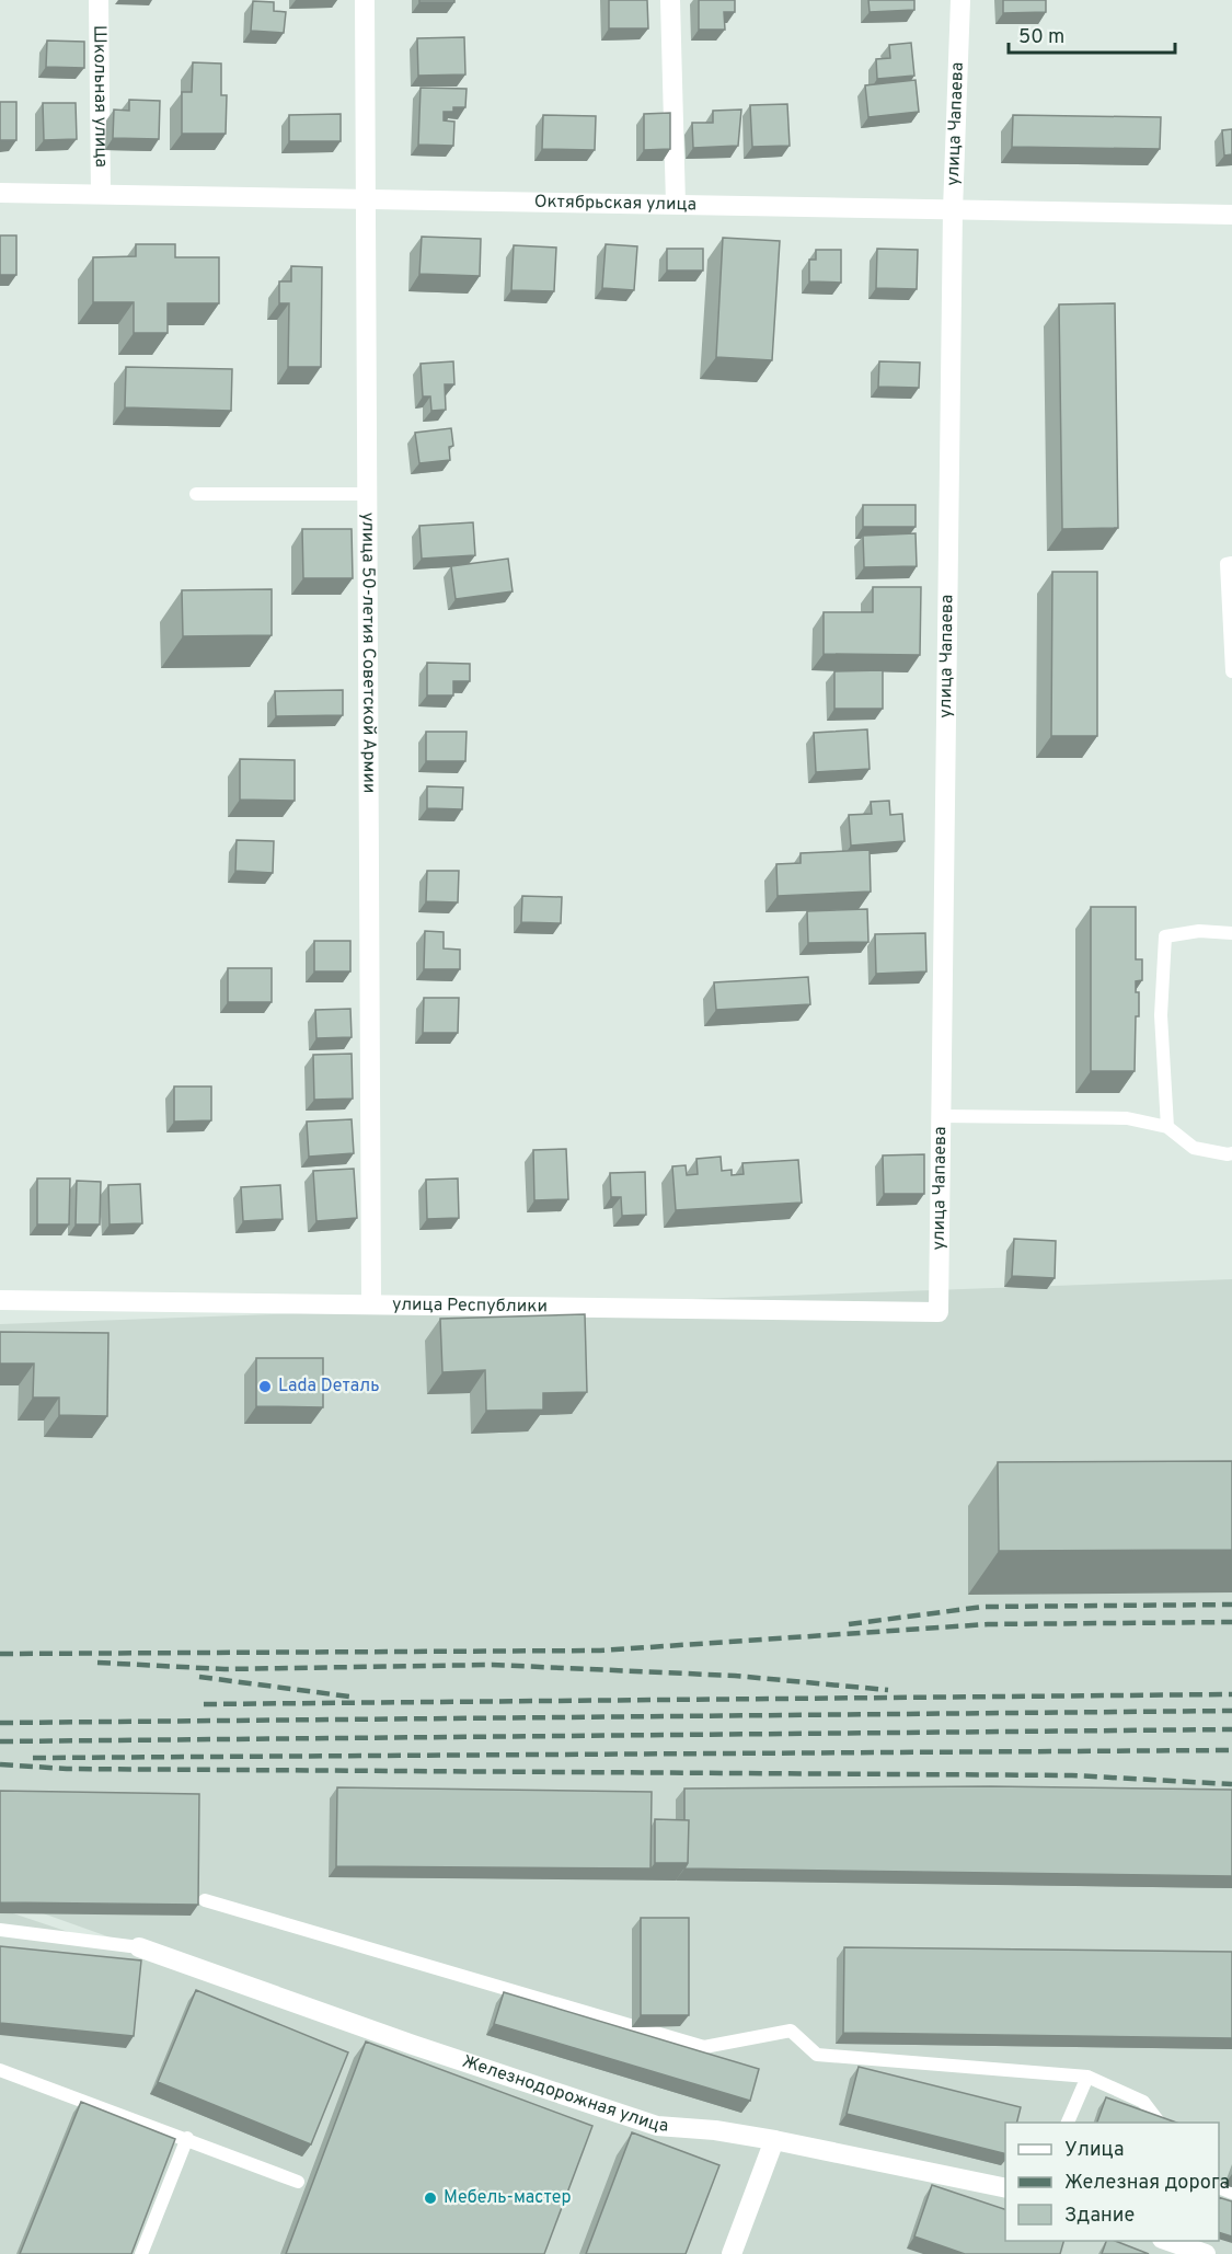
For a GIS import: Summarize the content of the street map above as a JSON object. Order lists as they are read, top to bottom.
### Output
{
  "streets": {
    "street": [
      "Школьная улица",
      "улица Чапаева",
      "Октябрьская улица",
      "улица 50-летия Советской Армии",
      "улица Республики",
      "Железнодорожная улица"
    ]
  },
  "crossings": [
    ["Школьная улица", "Октябрьская улица"],
    ["улица Чапаева", "Октябрьская улица"],
    ["улица Чапаева", "улица Республики"],
    ["Октябрьская улица", "улица 50-летия Советской Армии"],
    ["улица 50-летия Советской Армии", "улица Республики"]
  ],
  "places": ["Lada Dеталь", "Мебель-мастер"],
  "legend": ["Улица", "Железная дорога", "Здание"],
  "scale_bar": "50 m"
}
